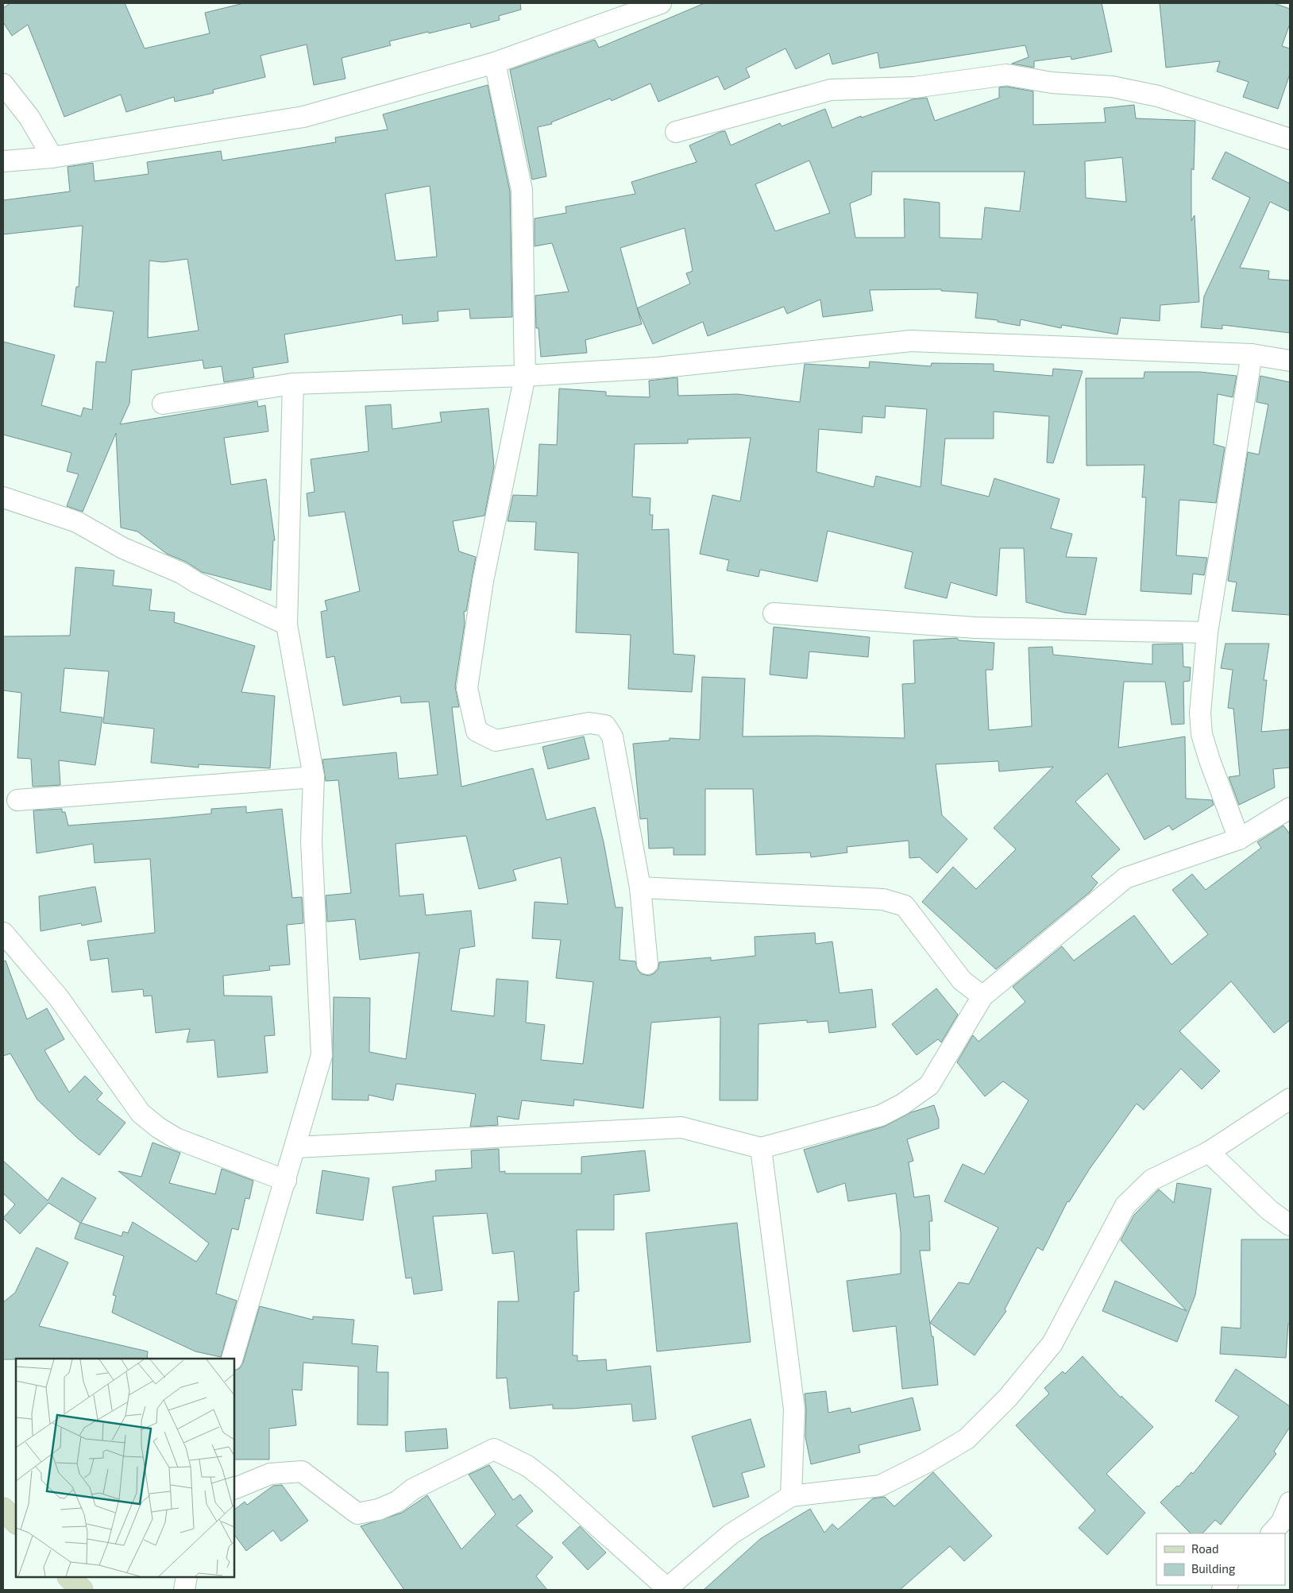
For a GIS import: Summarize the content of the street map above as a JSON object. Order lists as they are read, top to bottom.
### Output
{
  "legend": ["Road", "Building"]
}
